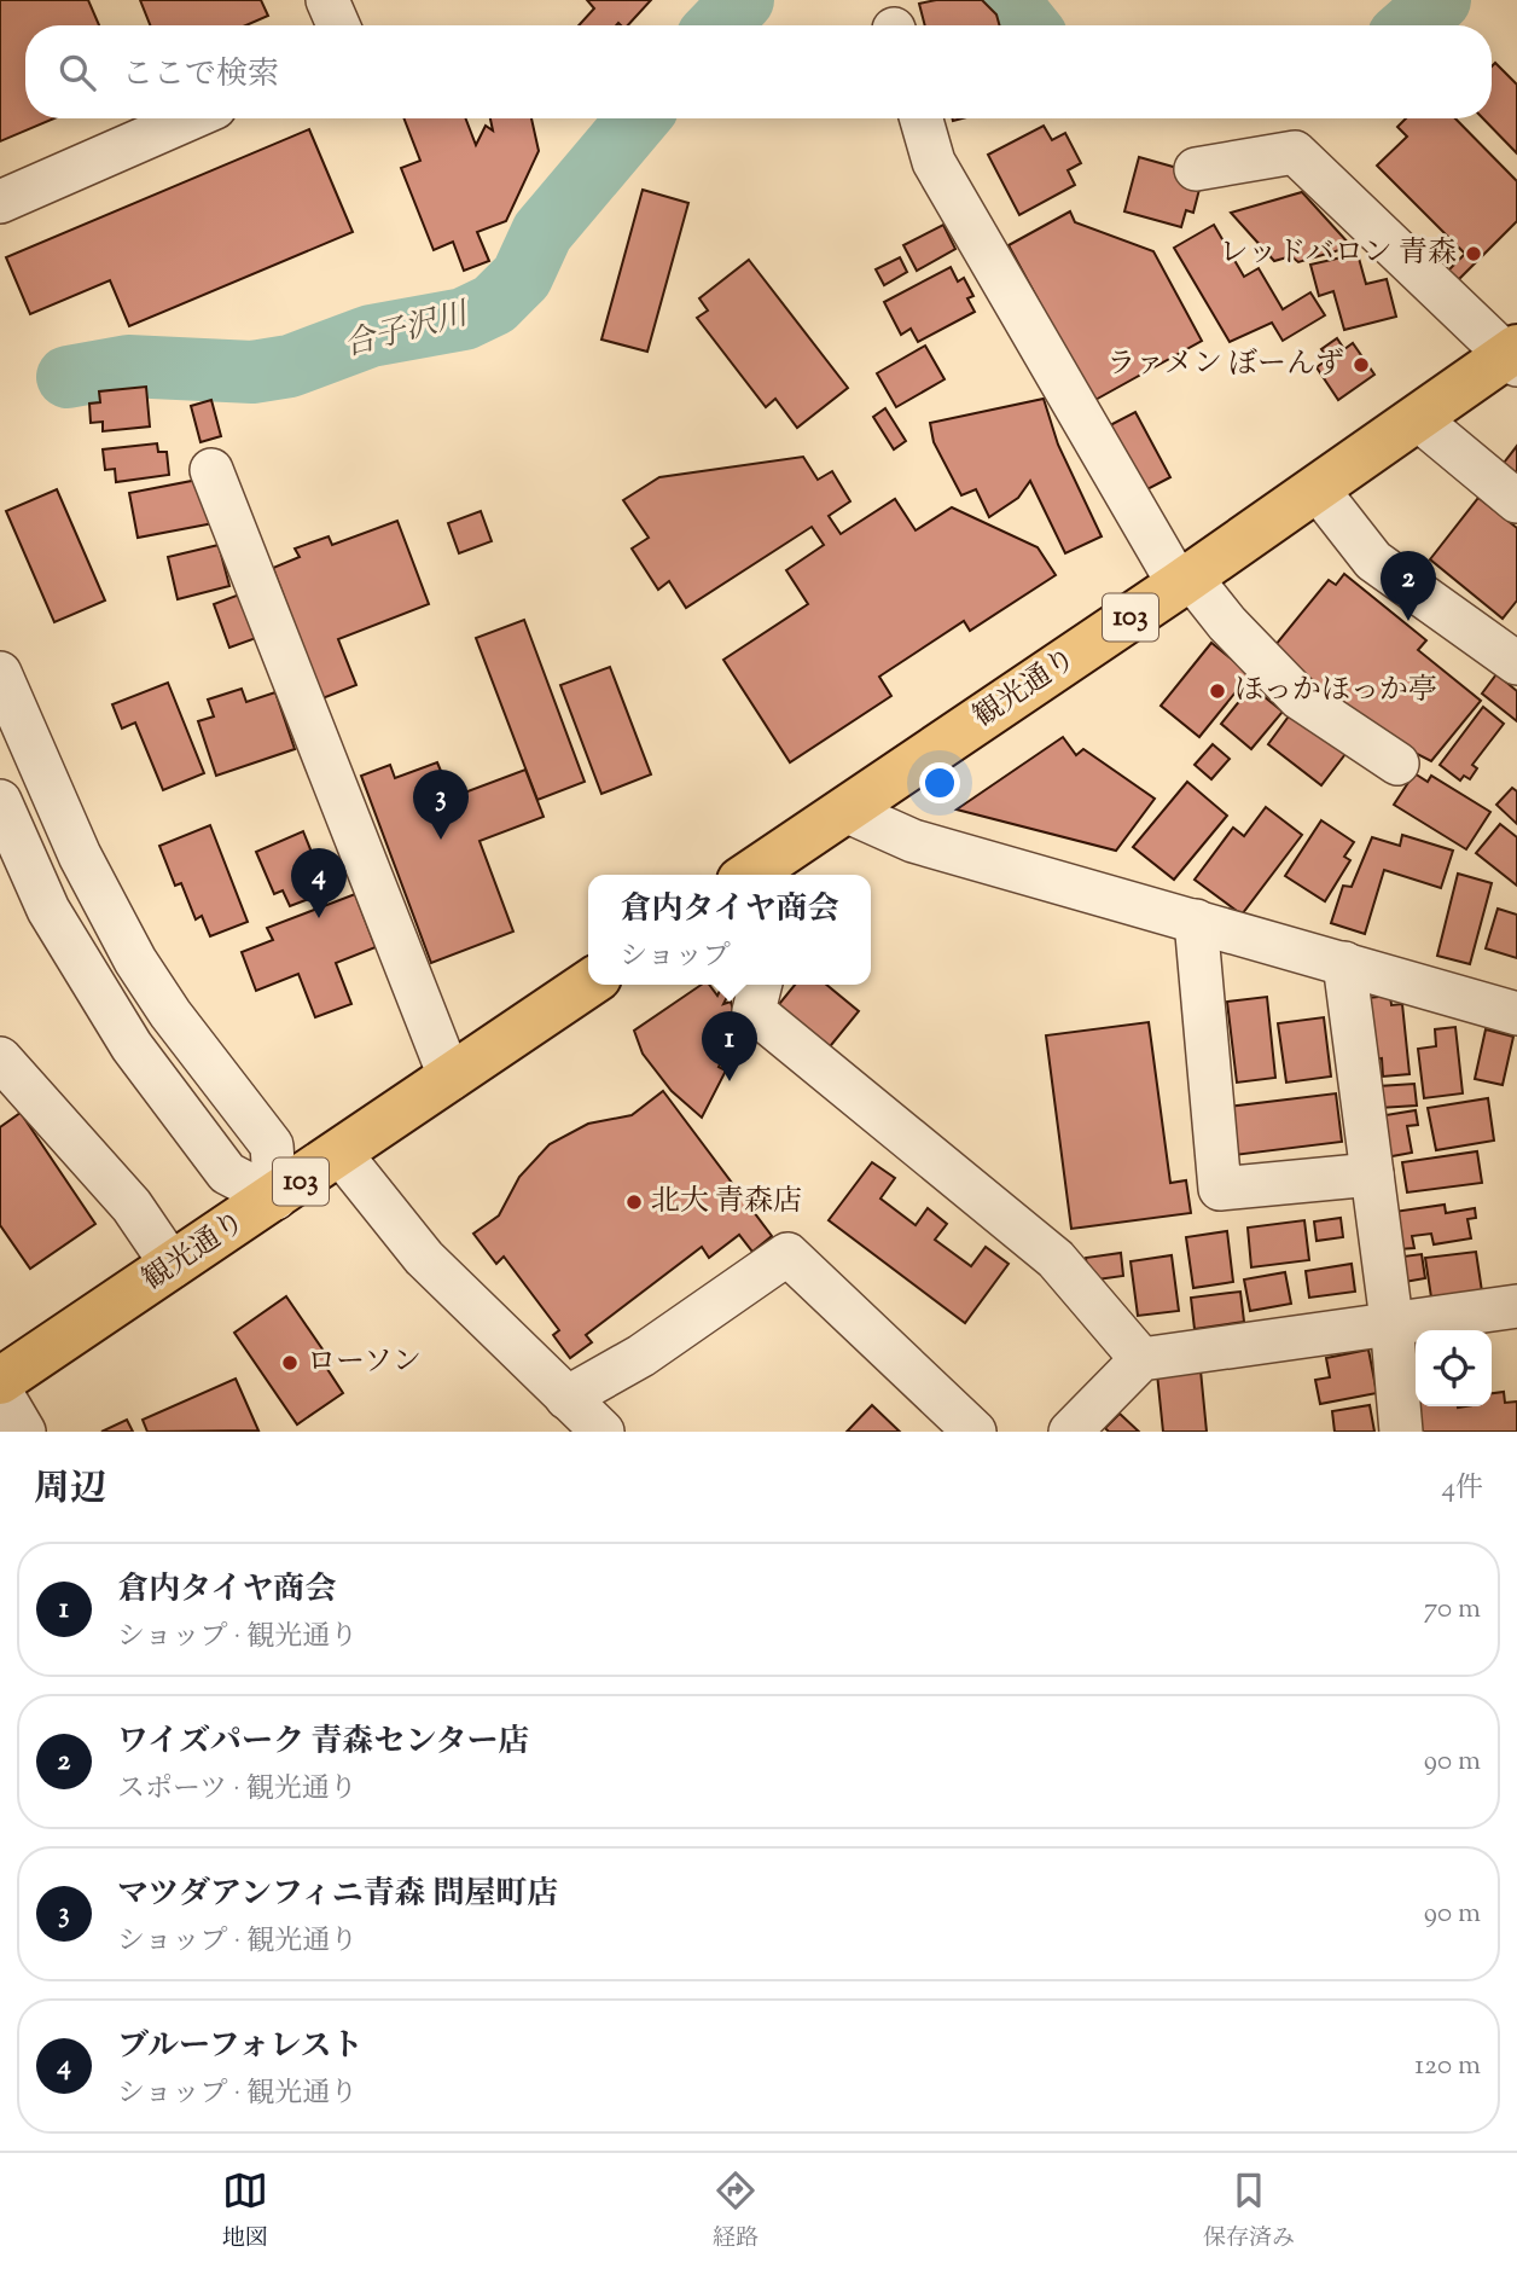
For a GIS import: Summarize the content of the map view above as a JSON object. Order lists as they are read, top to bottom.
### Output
{
  "streets": {
    "highway": ["103", "観光通り"]
  },
  "water": ["合子沢川"],
  "places": [
    "レッドバロン 青森",
    "ラァメン ぼーんず",
    "ほっかほっか亭",
    "北大 青森店",
    "ローソン"
  ],
  "page": {
    "search": "ここで検索",
    "pins": [
      "2",
      "3",
      "4",
      "1"
    ],
    "popup": ["倉内タイヤ商会", "ショップ"],
    "heading": ["周辺", "4件"],
    "list": [
      {
        "mark": "1",
        "name": "倉内タイヤ商会",
        "note": "ショップ · 観光通り",
        "value": "70 m"
      },
      {
        "mark": "2",
        "name": "ワイズパーク 青森センター店",
        "note": "スポーツ · 観光通り",
        "value": "90 m"
      },
      {
        "mark": "3",
        "name": "マツダアンフィニ青森 問屋町店",
        "note": "ショップ · 観光通り",
        "value": "90 m"
      },
      {
        "mark": "4",
        "name": "ブルーフォレスト",
        "note": "ショップ · 観光通り",
        "value": "120 m"
      }
    ],
    "nav": ["地図", "経路", "保存済み"]
  }
}
